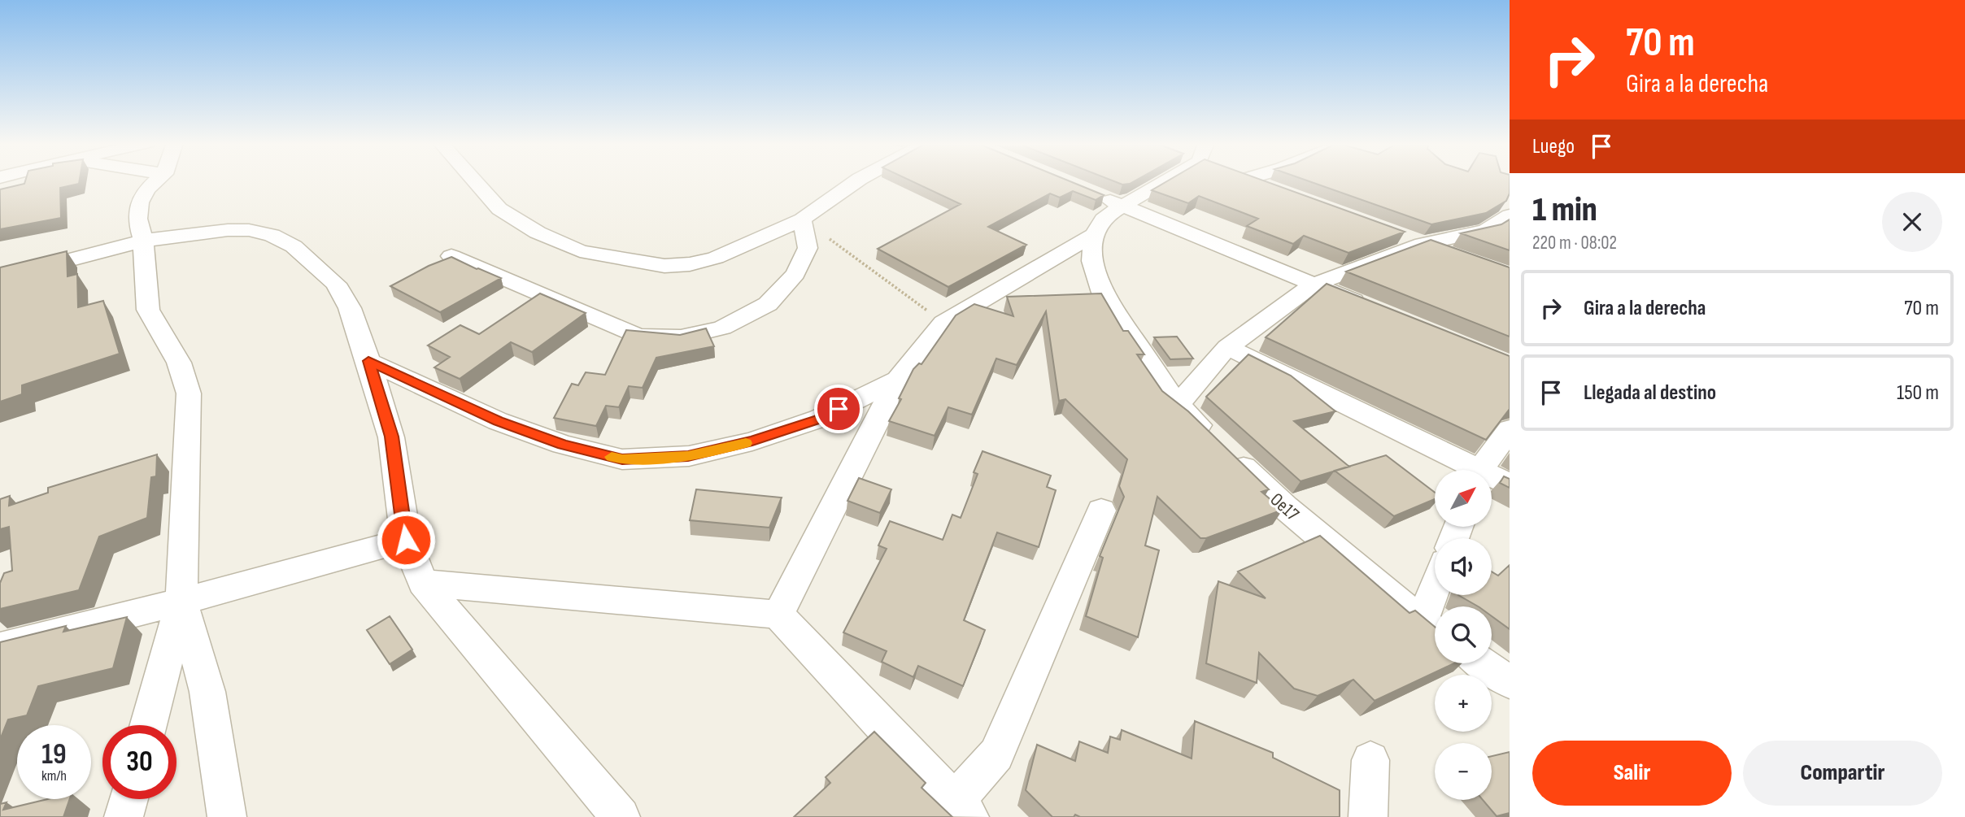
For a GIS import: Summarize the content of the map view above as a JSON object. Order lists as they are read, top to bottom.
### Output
{
  "streets": {
    "street": ["Oe17"]
  },
  "north": "top right",
  "page": {
    "turn": ["70 m", "Gira a la derecha"],
    "then": "Luego",
    "heading": ["1 min", "220 m · 08:02"],
    "list": [
      {
        "name": "Gira a la derecha",
        "value": "70 m"
      },
      {
        "name": "Llegada al destino",
        "value": "150 m"
      }
    ],
    "map_buttons": ["+", "−"],
    "speed": "19 km/h",
    "limit": "30",
    "buttons": ["Salir", "Compartir"]
  }
}
